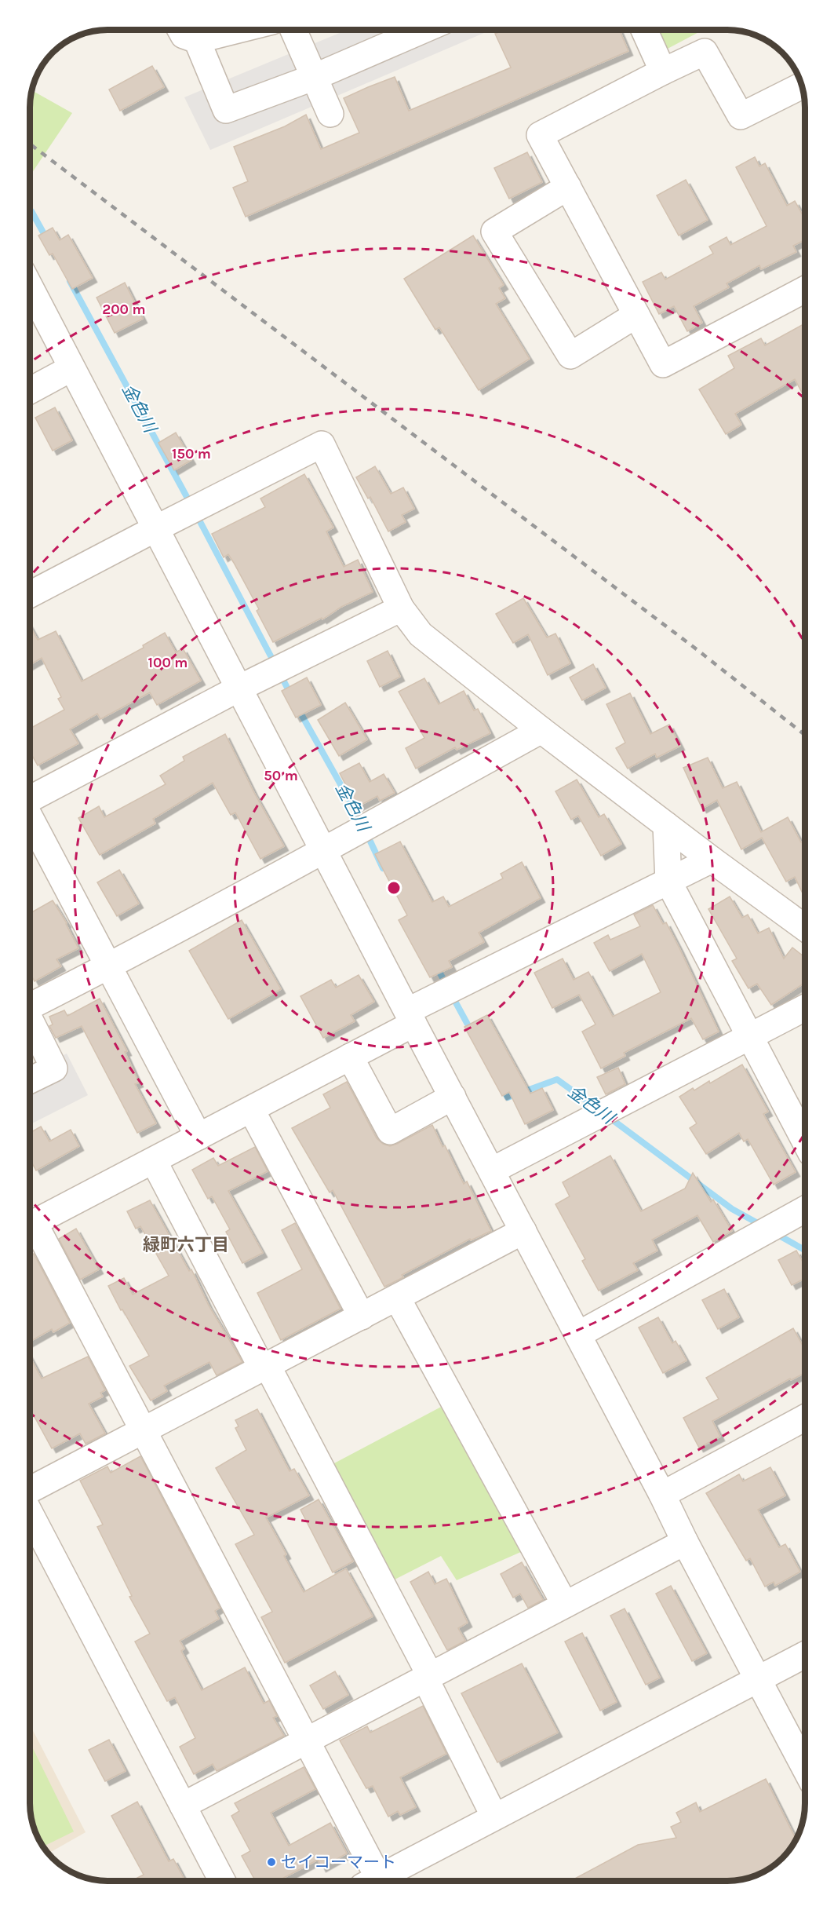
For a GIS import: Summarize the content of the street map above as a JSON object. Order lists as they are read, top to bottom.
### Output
{
  "districts": ["緑町六丁目"],
  "water": ["金色川"],
  "places": ["セイコーマート"],
  "rings": [
    "200 m",
    "150 m",
    "100 m",
    "50 m"
  ]
}
